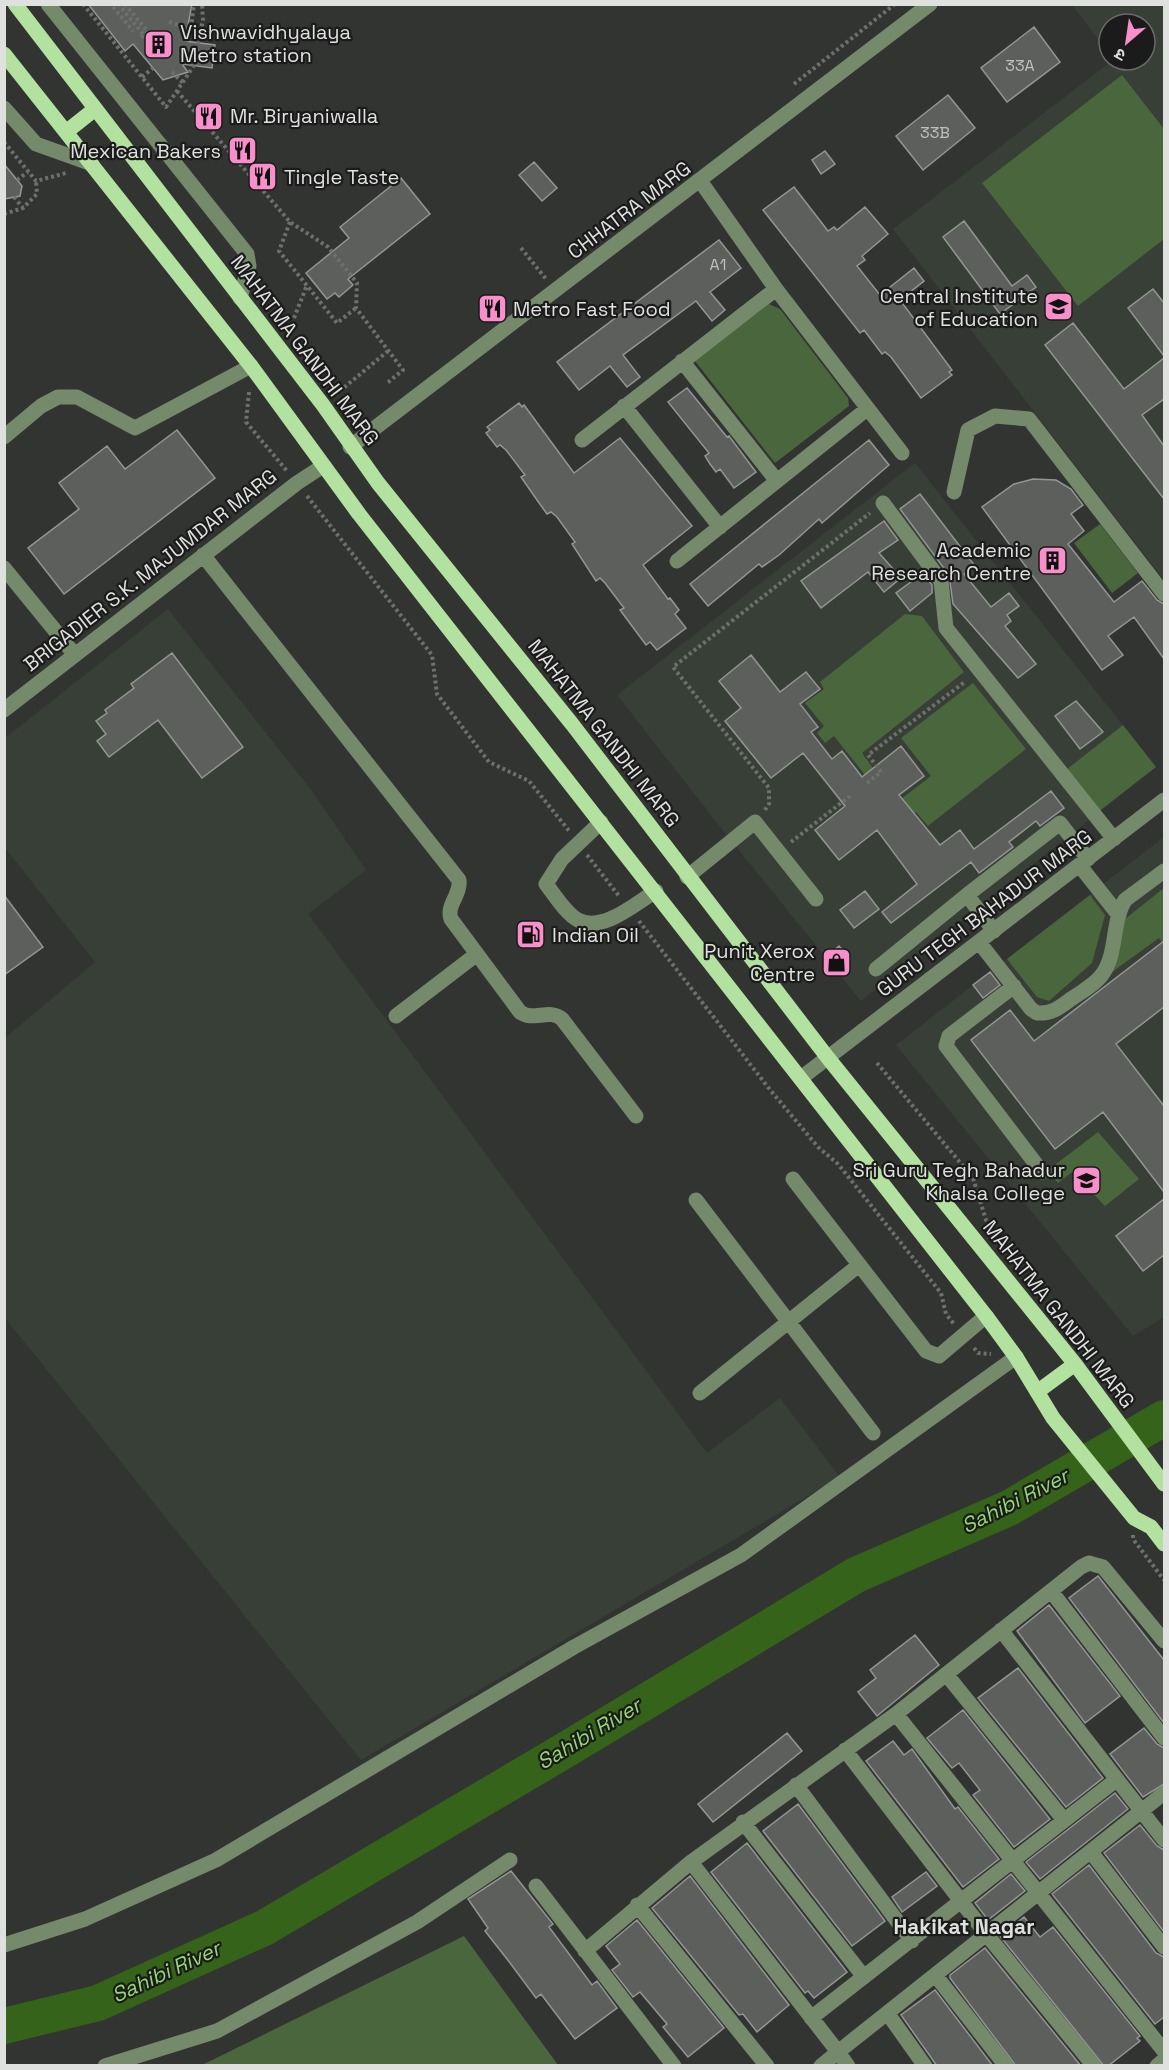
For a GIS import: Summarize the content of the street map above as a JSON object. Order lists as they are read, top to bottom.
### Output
{
  "streets": {
    "main road": ["MAHATMA GANDHI MARG"],
    "street": ["CHHATRA MARG", "BRIGADIER S.K. MAJUMDAR MARG", "GURU TEGH BAHADUR MARG"]
  },
  "crossings": [
    ["CHHATRA MARG", "MAHATMA GANDHI MARG"],
    ["MAHATMA GANDHI MARG", "GURU TEGH BAHADUR MARG"]
  ],
  "districts": ["Hakikat Nagar"],
  "water": ["Sahibi River"],
  "places": {
    "building": ["Vishwavidhyalaya Metro station", "Academic Research Centre"],
    "restaurant": [
      "Mr. Biryaniwalla",
      "Mexican Bakers",
      "Tingle Taste",
      "Metro Fast Food"
    ],
    "school or university": ["Central Institute of Education", "Sri Guru Tegh Bahadur Khalsa College"],
    "fuel station": ["Indian Oil"],
    "shop": ["Punit Xerox Centre"]
  },
  "house_numbers": ["33A", "33B", "A1"],
  "north": "bottom left"
}
